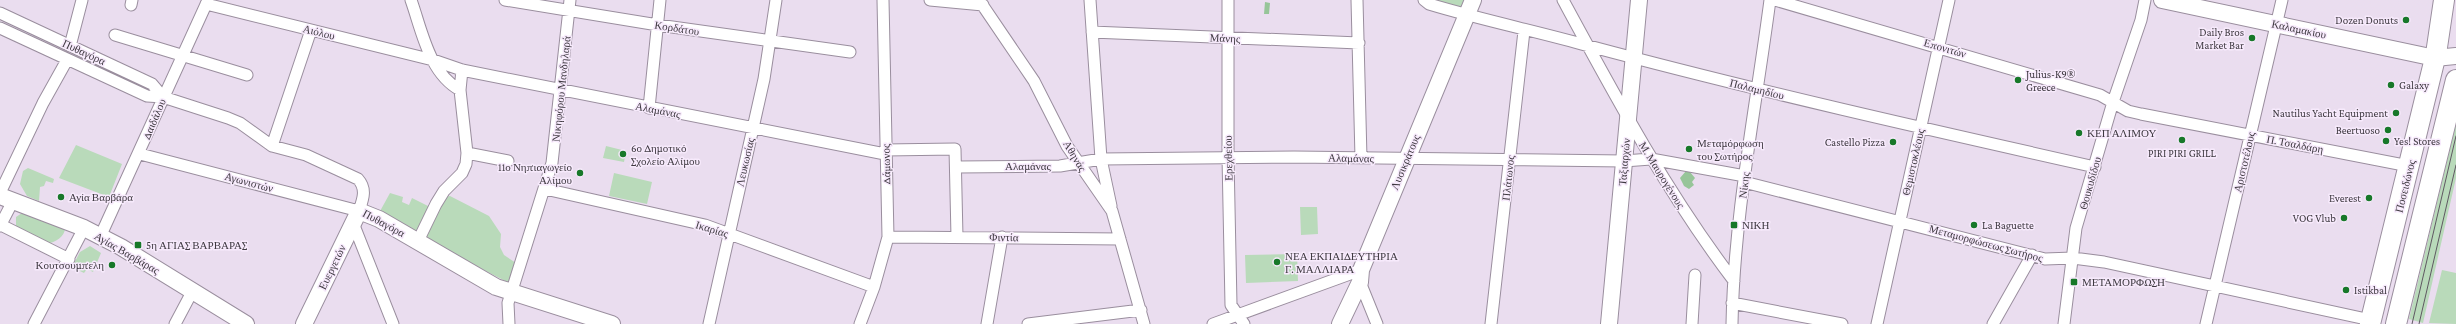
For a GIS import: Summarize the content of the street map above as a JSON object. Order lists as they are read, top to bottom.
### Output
{
  "streets": {
    "highway": ["Ποσειδώνος"],
    "street": [
      "Κορδάτου",
      "Καλαμακίου",
      "Αιόλου",
      "Μάνης",
      "Επονιτών",
      "Πυθαγόρα",
      "Νικηφόρου Μανδηλαρά",
      "Παλαμηδίου",
      "Αλαμάνας",
      "Δαιδάλου",
      "Π. Τσαλδάρη",
      "Αθηνάς",
      "Ερεχθείου",
      "Λευκωσίας",
      "Λυσικράτους",
      "Ταξιαρχών",
      "Θεμιστοκλέους",
      "Αριστοτέλους",
      "Δάμωνος",
      "Μ. Μαυρογένους",
      "Πλάτωνος",
      "Αγωνιστών",
      "Θουκυδίδου",
      "Νίκης",
      "Ικαρίας",
      "Φιντία",
      "Μεταμορφώσεως Σωτήρος",
      "Αγίας Βαρβάρας",
      "Ευεργετών"
    ]
  },
  "crossings": [
    ["Κορδάτου", "Νικηφόρου Μανδηλαρά"],
    ["Κορδάτου", "Λευκωσίας"],
    ["Καλαμακίου", "Αριστοτέλους"],
    ["Καλαμακίου", "Ποσειδώνος"],
    ["Αιόλου", "Αλαμάνας"],
    ["Αιόλου", "Δαιδάλου"],
    ["Μάνης", "Ερεχθείου"],
    ["Επονιτών", "Π. Τσαλδάρη"],
    ["Επονιτών", "Θεμιστοκλέους"],
    ["Επονιτών", "Θουκυδίδου"],
    ["Πυθαγόρα", "Νικηφόρου Μανδηλαρά"],
    ["Πυθαγόρα", "Δαιδάλου"],
    ["Πυθαγόρα", "Αγωνιστών"],
    ["Πυθαγόρα", "Ευεργετών"],
    ["Νικηφόρου Μανδηλαρά", "Αλαμάνας"],
    ["Νικηφόρου Μανδηλαρά", "Ικαρίας"],
    ["Παλαμηδίου", "Λυσικράτους"],
    ["Παλαμηδίου", "Ταξιαρχών"],
    ["Παλαμηδίου", "Θεμιστοκλέους"],
    ["Παλαμηδίου", "Μ. Μαυρογένους"],
    ["Παλαμηδίου", "Πλάτωνος"],
    ["Παλαμηδίου", "Θουκυδίδου"],
    ["Παλαμηδίου", "Νίκης"],
    ["Αλαμάνας", "Αθηνάς"],
    ["Αλαμάνας", "Ερεχθείου"],
    ["Αλαμάνας", "Λευκωσίας"],
    ["Αλαμάνας", "Λυσικράτους"],
    ["Αλαμάνας", "Ταξιαρχών"],
    ["Αλαμάνας", "Δάμωνος"],
    ["Αλαμάνας", "Μ. Μαυρογένους"],
    ["Αλαμάνας", "Πλάτωνος"],
    ["Αλαμάνας", "Νίκης"],
    ["Αλαμάνας", "Μεταμορφώσεως Σωτήρος"],
    ["Δαιδάλου", "Αγωνιστών"],
    ["Δαιδάλου", "Αγίας Βαρβάρας"],
    ["Π. Τσαλδάρη", "Αριστοτέλους"],
    ["Π. Τσαλδάρη", "Θουκυδίδου"],
    ["Π. Τσαλδάρη", "Ποσειδώνος"],
    ["Αθηνάς", "Φιντία"],
    ["Λευκωσίας", "Ικαρίας"],
    ["Ταξιαρχών", "Μ. Μαυρογένους"],
    ["Θεμιστοκλέους", "Μεταμορφώσεως Σωτήρος"],
    ["Αριστοτέλους", "Μεταμορφώσεως Σωτήρος"],
    ["Δάμωνος", "Ικαρίας"],
    ["Δάμωνος", "Φιντία"],
    ["Μ. Μαυρογένους", "Νίκης"],
    ["Αγωνιστών", "Ευεργετών"],
    ["Θουκυδίδου", "Μεταμορφώσεως Σωτήρος"],
    ["Νίκης", "Μεταμορφώσεως Σωτήρος"],
    ["Ποσειδώνος", "Μεταμορφώσεως Σωτήρος"]
  ],
  "places": {
    "other": [
      "Dozen Donuts",
      "Daily Bros Market Bar",
      "Julius-K9® Greece",
      "Galaxy",
      "Nautilus Yacht Equipment",
      "Beertuoso",
      "ΚΕΠ ΑΛΙΜΟΥ",
      "PIRI PIRI GRILL",
      "Yes! Stores",
      "Castello Pizza",
      "Μεταμόρφωση του Σωτήρος",
      "6ο Δημοτικό Σχολείο Αλίμου",
      "11ο Νηπιαγωγείο Αλίμου",
      "Αγία Βαρβάρα",
      "Everest",
      "VOG Vlub",
      "La Baguette",
      "ΝΕΑ ΕΚΠΑΙΔΕΥΤΗΡΙΑ Γ. ΜΑΛΛΙΑΡΑ",
      "Κουτσουμπελη",
      "Istikbal"
    ],
    "transit": ["ΝΙΚΗ", "5η ΑΓΙΑΣ ΒΑΡΒΑΡΑΣ", "ΜΕΤΑΜΟΡΦΩΣΗ"]
  }
}
